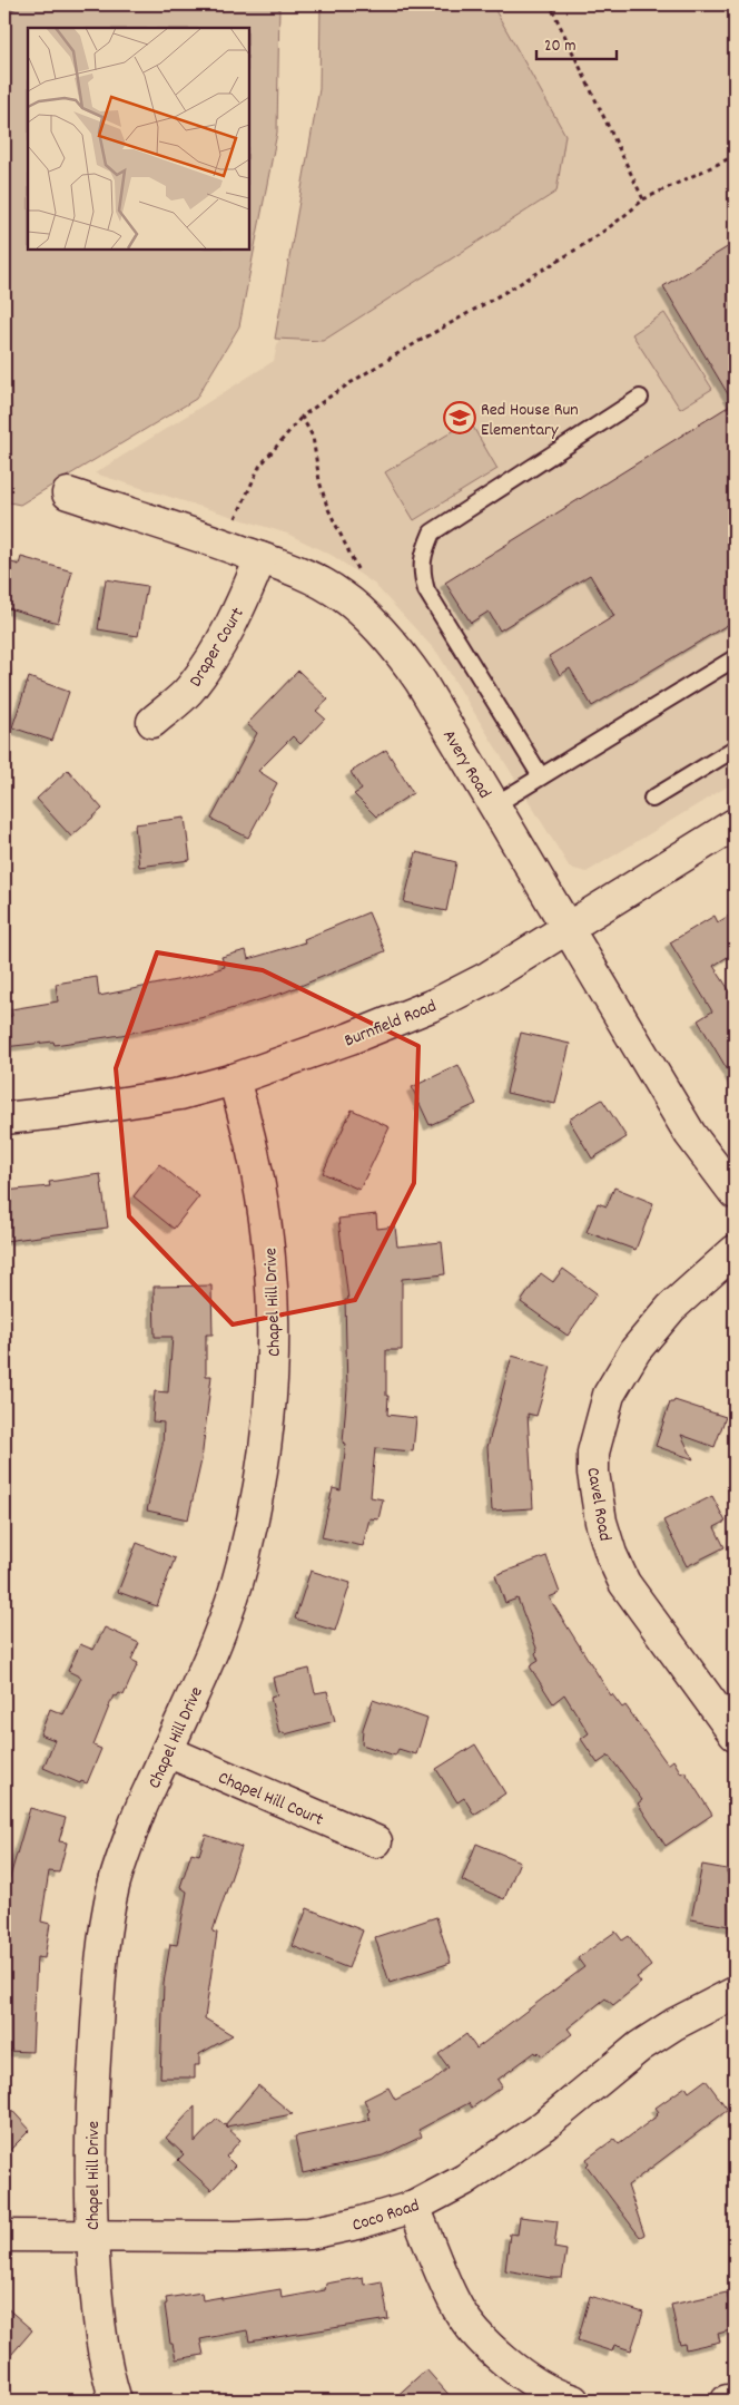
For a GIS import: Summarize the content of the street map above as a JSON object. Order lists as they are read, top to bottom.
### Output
{
  "streets": {
    "street": [
      "Draper Court",
      "Avery Road",
      "Burnfield Road",
      "Chapel Hill Drive",
      "Cavel Road",
      "Chapel Hill Court",
      "Coco Road"
    ]
  },
  "crossings": [
    ["Draper Court", "Avery Road"],
    ["Avery Road", "Burnfield Road"],
    ["Burnfield Road", "Chapel Hill Drive"],
    ["Chapel Hill Drive", "Chapel Hill Court"],
    ["Chapel Hill Drive", "Coco Road"]
  ],
  "places": {
    "school or university": ["Red House Run Elementary"]
  },
  "scale_bar": "20 m"
}
